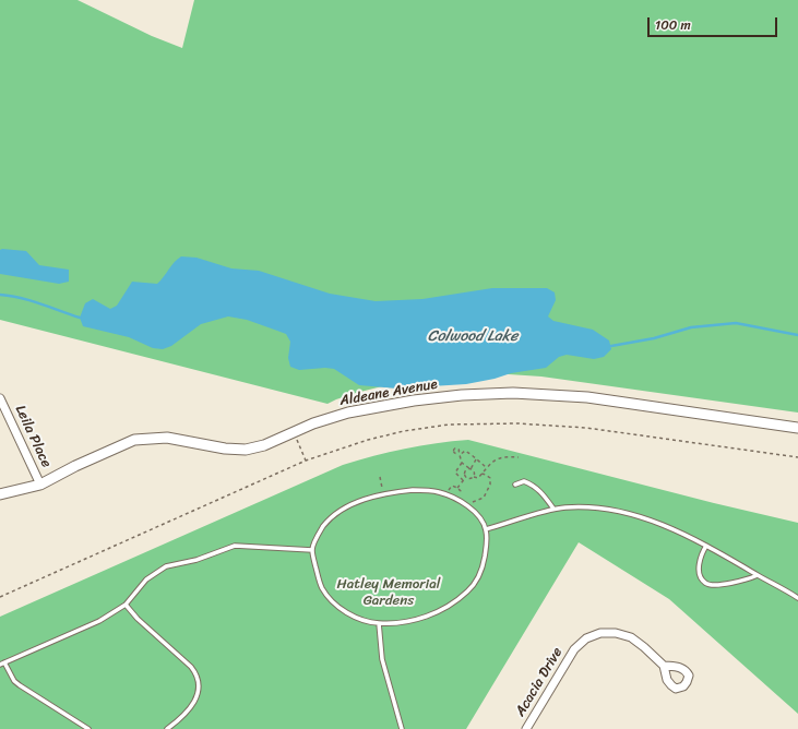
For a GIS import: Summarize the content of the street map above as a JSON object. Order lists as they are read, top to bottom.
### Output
{
  "streets": {
    "street": ["Aldeane Avenue", "Leila Place", "Acacia Drive"]
  },
  "crossings": [
    ["Aldeane Avenue", "Leila Place"]
  ],
  "water": ["Colwood Lake"],
  "parks": ["Hatley Memorial Gardens"],
  "scale_bar": "100 m"
}
